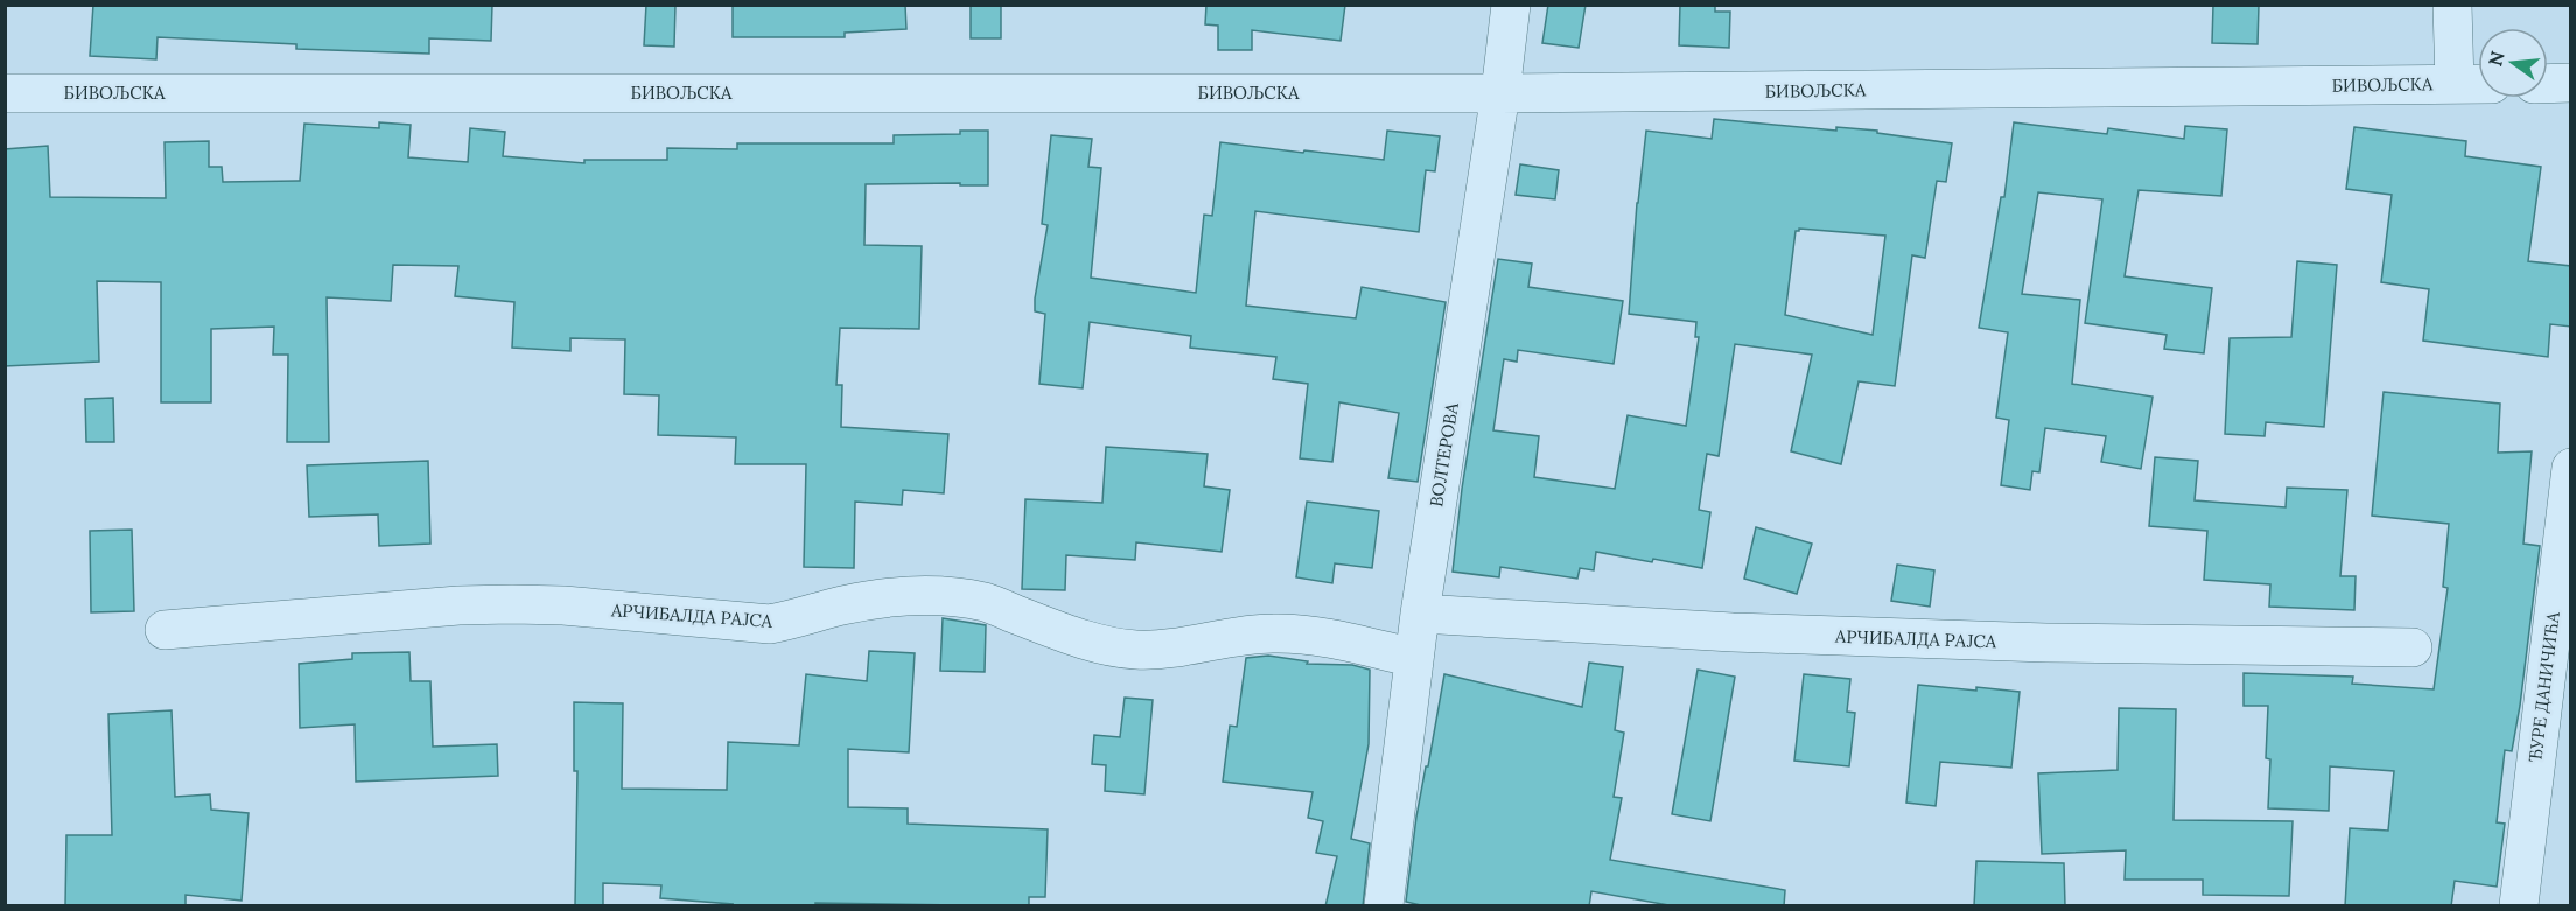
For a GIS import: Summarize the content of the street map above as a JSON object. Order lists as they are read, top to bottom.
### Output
{
  "streets": {
    "street": [
      "БИВОЉСКА",
      "ВОЛТЕРОВА",
      "АРЧИБАЛДА РАЈСА",
      "ЂУРЕ ДАНИЧИЋА"
    ]
  },
  "crossings": [
    ["БИВОЉСКА", "ВОЛТЕРОВА"],
    ["ВОЛТЕРОВА", "АРЧИБАЛДА РАЈСА"]
  ],
  "north": "left"
}
